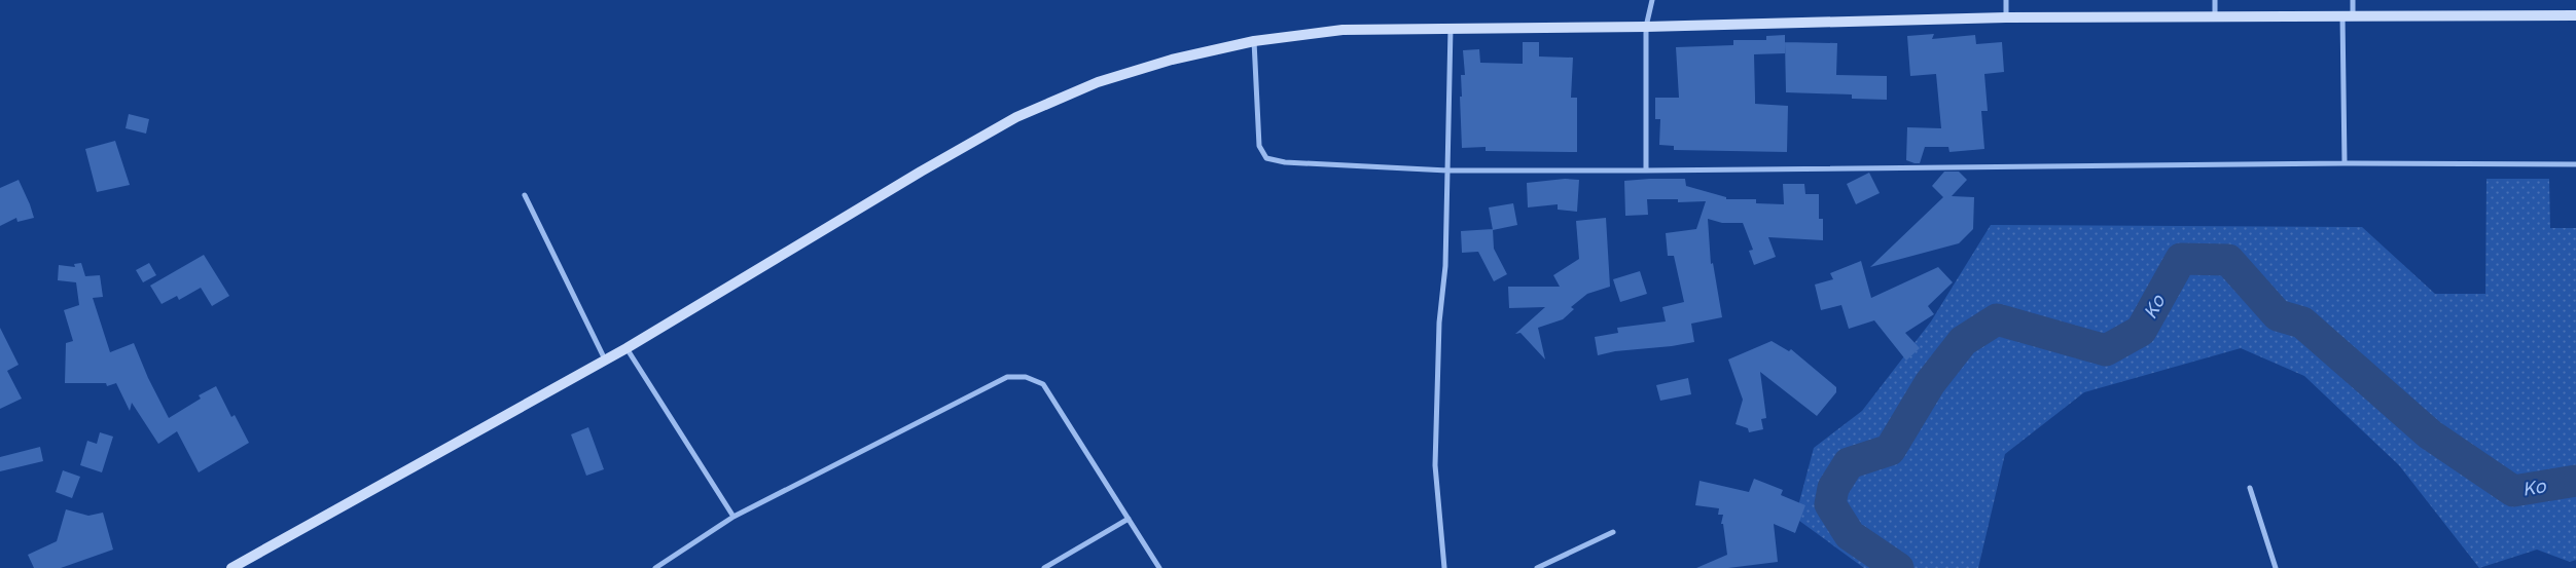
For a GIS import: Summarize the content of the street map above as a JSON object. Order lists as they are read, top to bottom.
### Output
{
  "water": ["Ko"]
}
